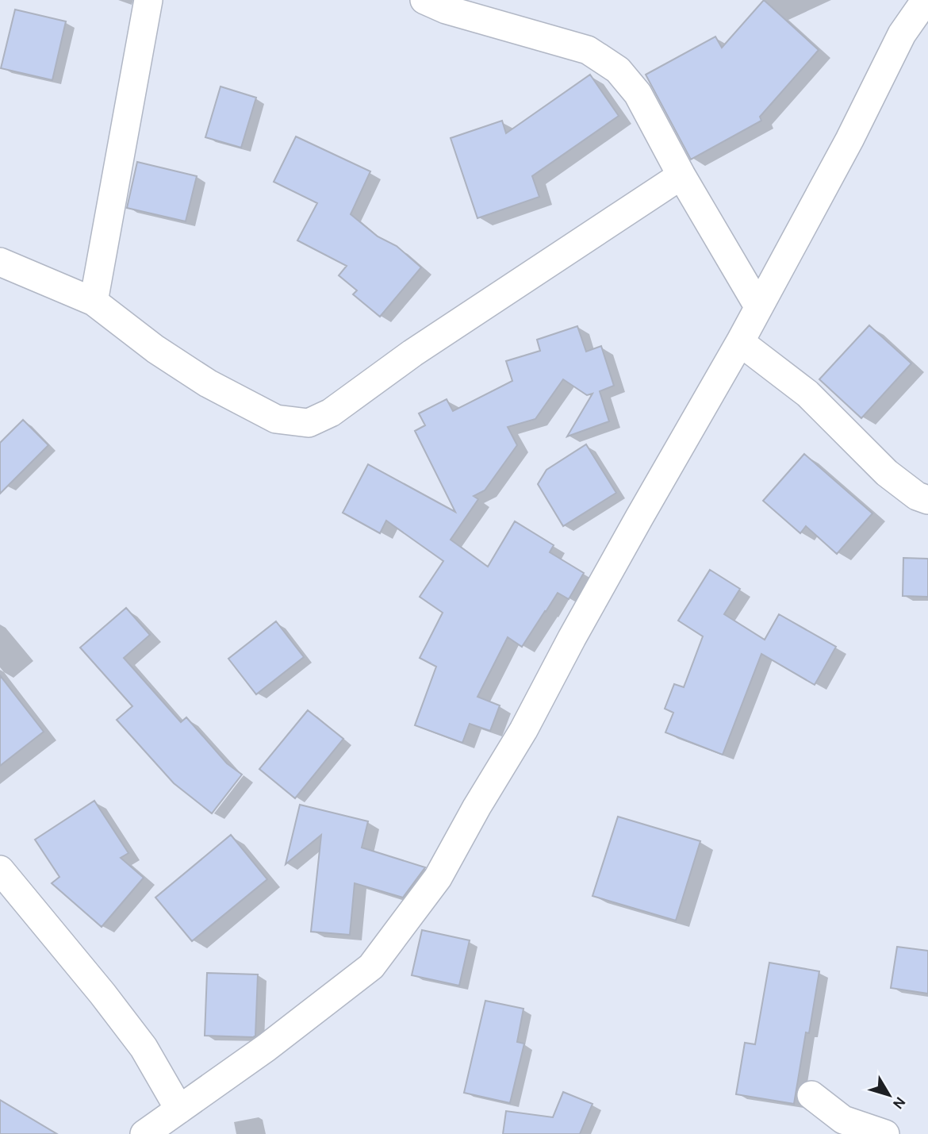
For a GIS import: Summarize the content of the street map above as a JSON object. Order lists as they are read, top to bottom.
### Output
{
  "north": "bottom right"
}
